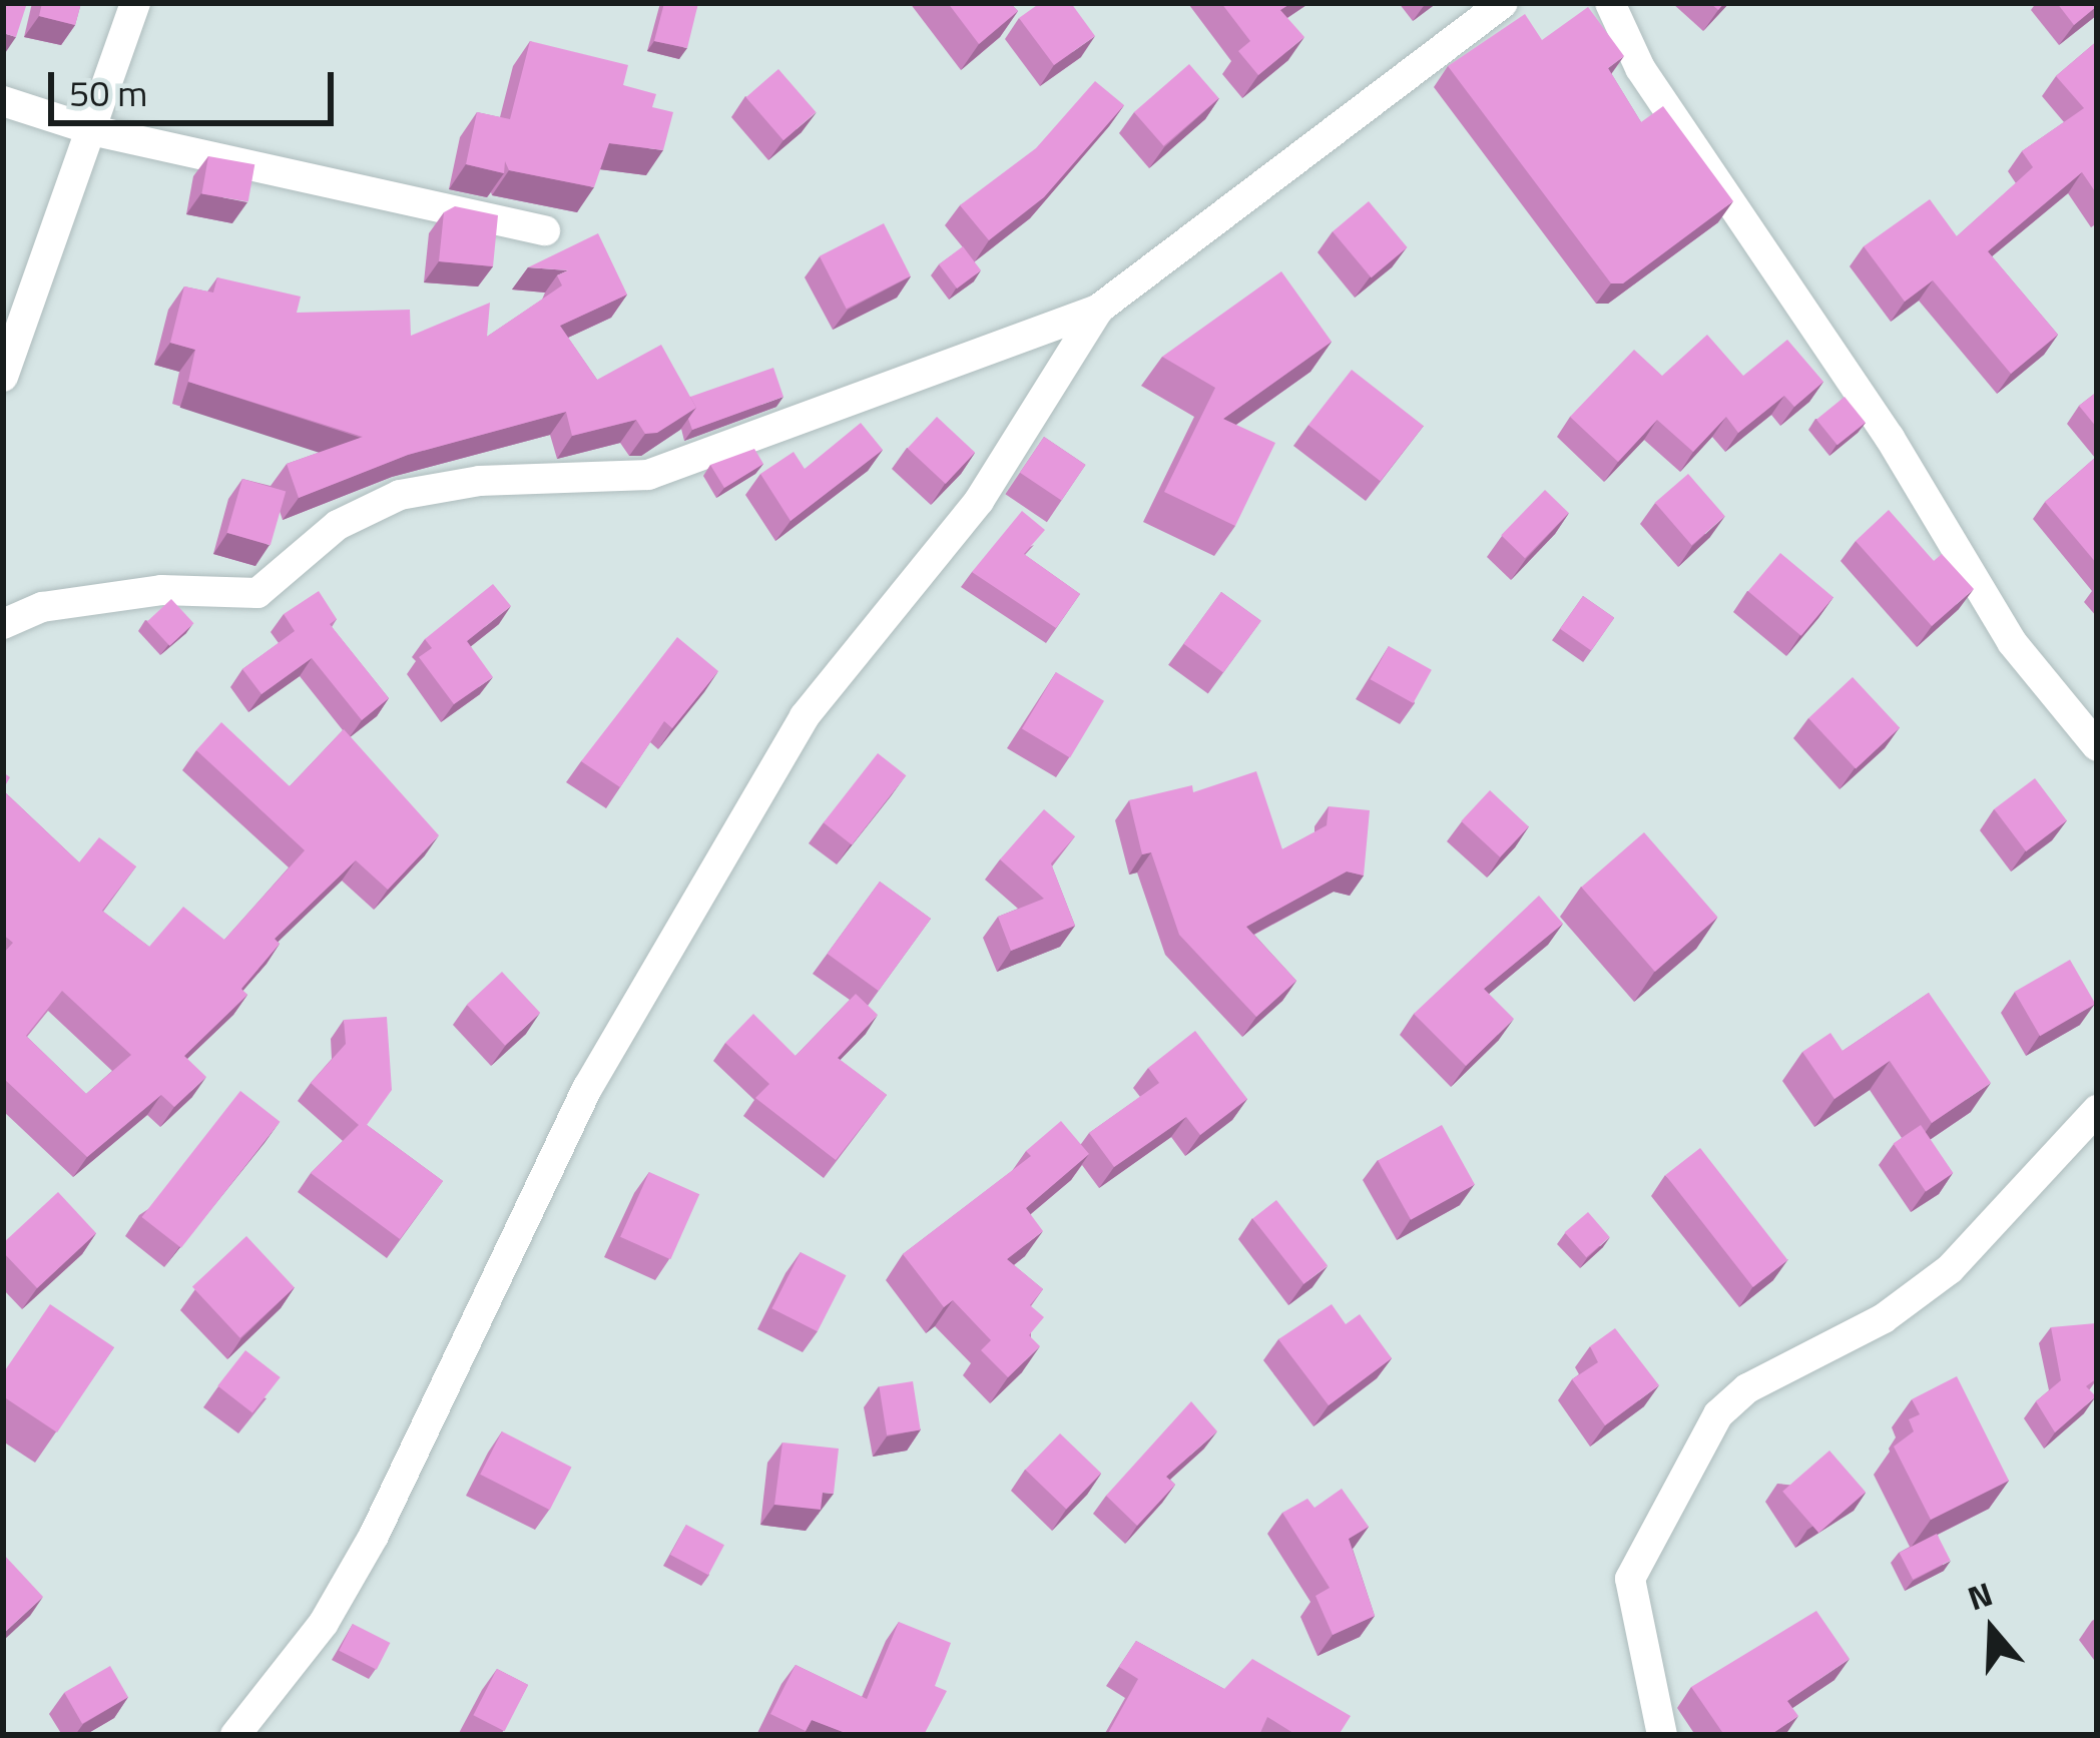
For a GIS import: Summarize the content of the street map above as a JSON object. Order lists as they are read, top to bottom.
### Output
{
  "scale_bar": "50 m",
  "north": "top"
}
